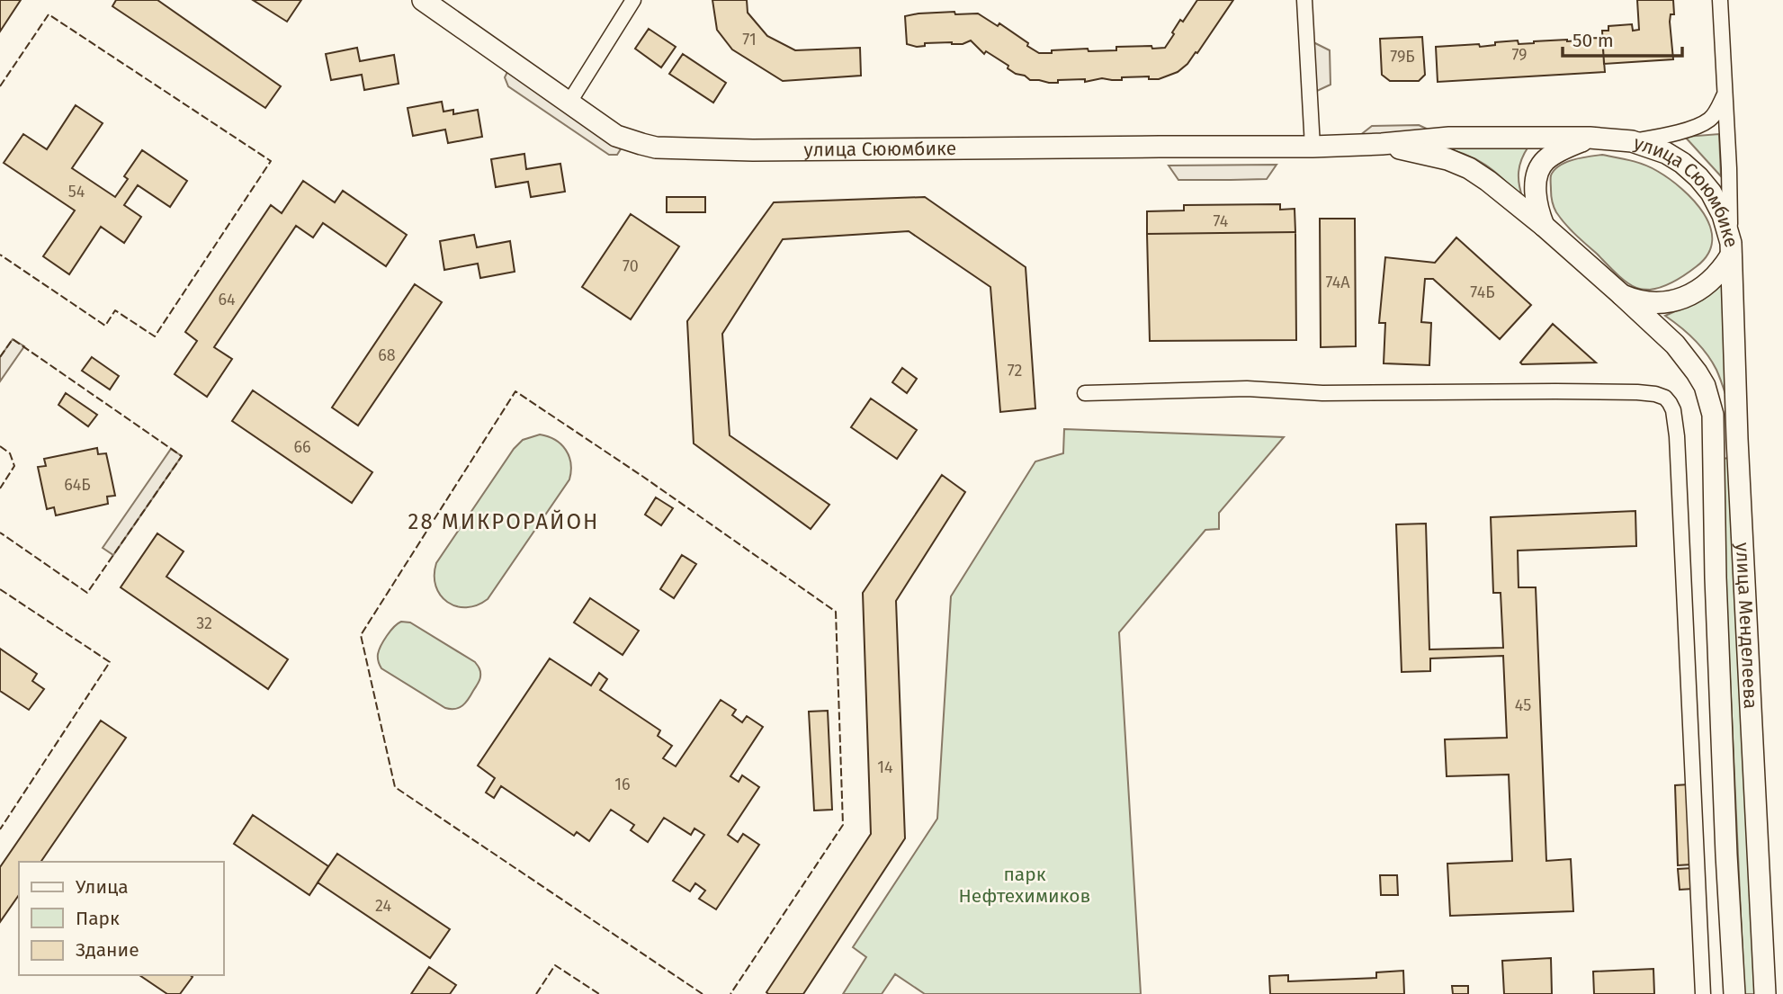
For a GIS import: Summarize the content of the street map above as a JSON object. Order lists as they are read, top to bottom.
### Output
{
  "streets": {
    "street": ["улица Сююмбике", "улица Менделеева"]
  },
  "crossings": [
    ["улица Сююмбике", "улица Менделеева"]
  ],
  "districts": ["28 МИКРОРАЙОН"],
  "parks": ["парк Нефтехимиков"],
  "house_numbers": [
    "71",
    "79",
    "79Б",
    "54",
    "74",
    "70",
    "74А",
    "74Б",
    "64",
    "68",
    "72",
    "66",
    "64Б",
    "32",
    "45",
    "14",
    "16",
    "24"
  ],
  "legend": ["Улица", "Парк", "Здание"],
  "scale_bar": "50 m"
}
